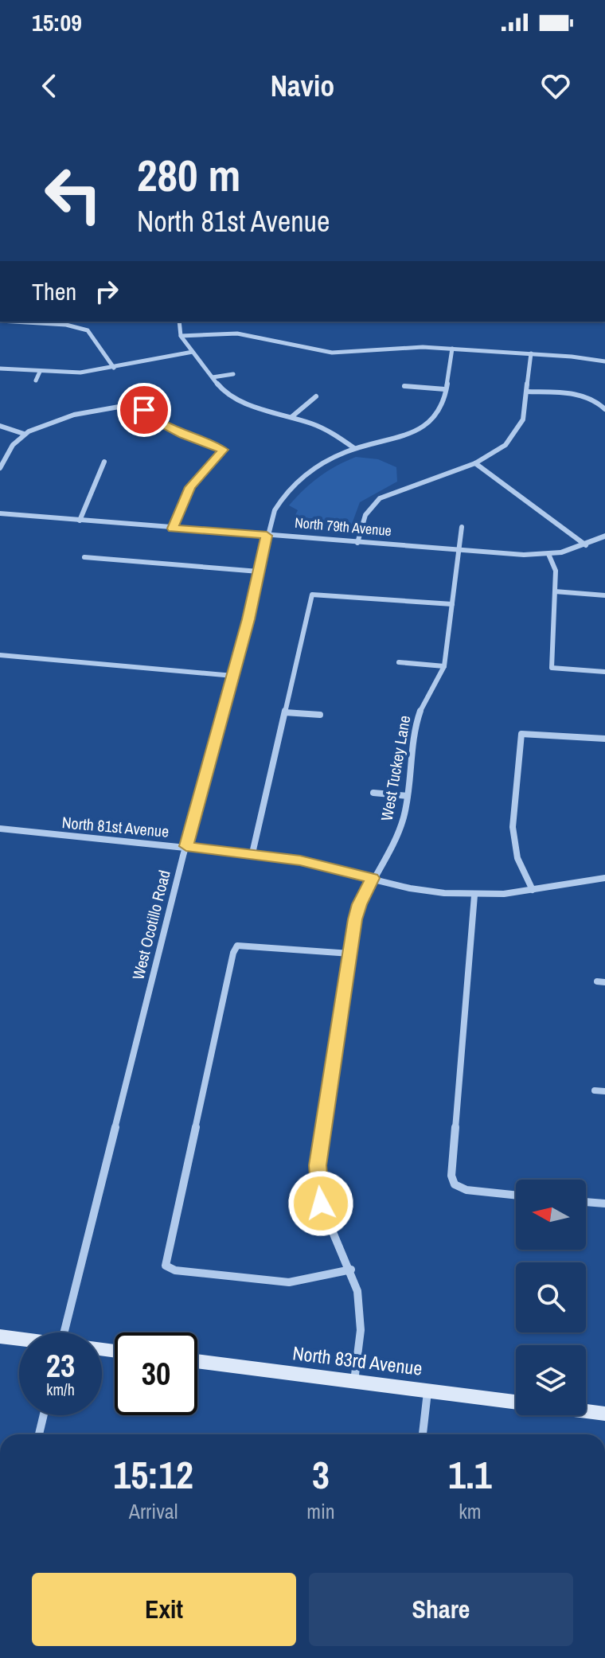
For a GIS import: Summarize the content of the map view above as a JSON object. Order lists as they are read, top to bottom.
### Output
{
  "streets": {
    "main road": ["North 83rd Avenue"],
    "street": [
      "North 79th Avenue",
      "West Tuckey Lane",
      "North 81st Avenue",
      "West Ocotillo Road"
    ]
  },
  "crossings": [
    ["North 79th Avenue", "West Tuckey Lane"],
    ["North 79th Avenue", "West Ocotillo Road"],
    ["West Tuckey Lane", "North 81st Avenue"],
    ["West Tuckey Lane", "North 83rd Avenue"],
    ["North 81st Avenue", "West Ocotillo Road"]
  ],
  "north": "left",
  "page": {
    "status": "15:09",
    "header": "Navio",
    "turn": ["280 m", "North 81st Avenue"],
    "then": "Then",
    "speed": "23 km/h",
    "limit": "30",
    "eta": [
      "15:12",
      "Arrival",
      "3",
      "min",
      "1.1",
      "km"
    ],
    "buttons": ["Exit", "Share"]
  }
}
